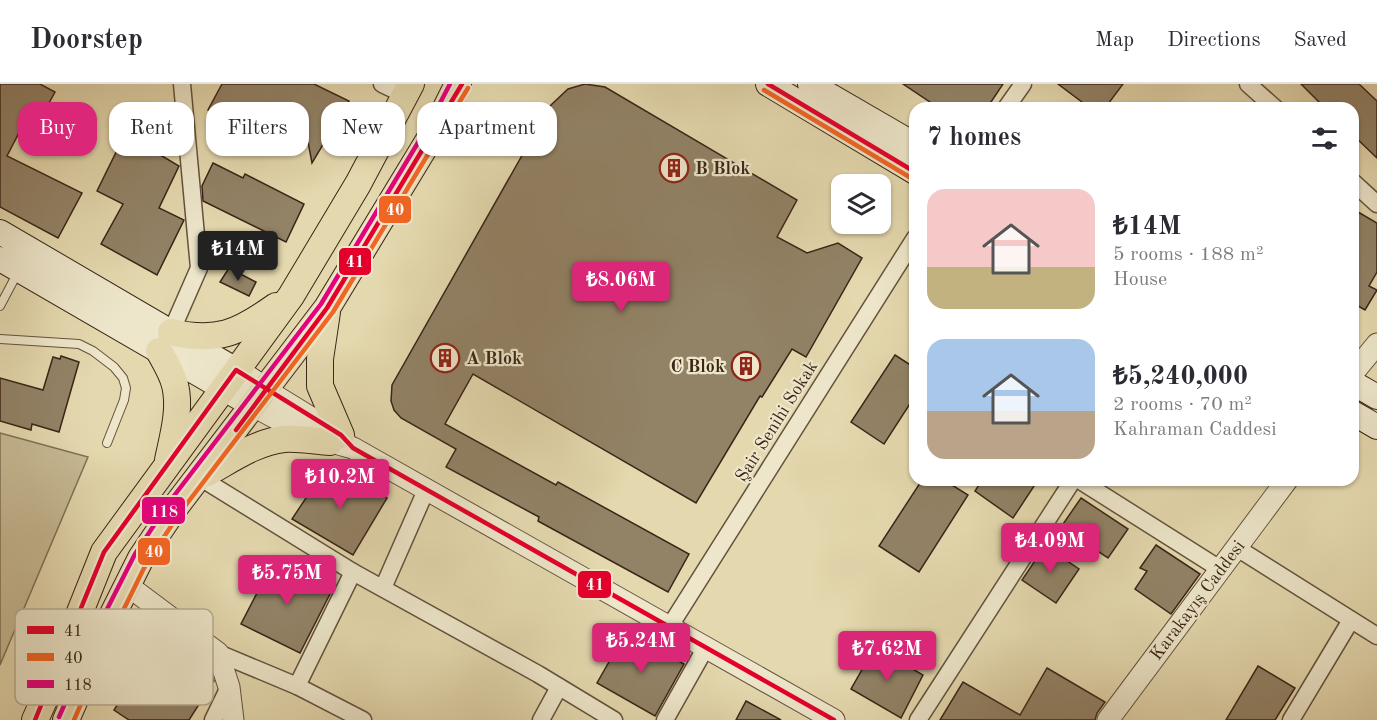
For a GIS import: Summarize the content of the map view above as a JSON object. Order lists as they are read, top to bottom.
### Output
{
  "streets": {
    "street": ["Şair Senihi Sokak", "Karakayış Caddesi"]
  },
  "places": {
    "building": ["B Blok", "A Blok", "C Blok"]
  },
  "lines": ["transit line 41", "transit line 118", "transit line 40"],
  "legend": ["41", "40", "118"],
  "page": {
    "header": "Doorstep",
    "nav": ["Map", "Directions", "Saved"],
    "chip": [
      "Buy",
      "Rent",
      "Filters",
      "New",
      "Apartment"
    ],
    "heading": "7 homes",
    "list": [
      {
        "name": "₺14M",
        "note": "5 rooms · 188 m² · House"
      },
      {
        "name": "₺5,240,000",
        "note": "2 rooms · 70 m² · Kahraman Caddesi"
      }
    ],
    "price": [
      "₺14M",
      "₺8.06M",
      "₺10.2M",
      "₺4.09M",
      "₺5.75M",
      "₺5.24M",
      "₺7.62M"
    ]
  }
}
